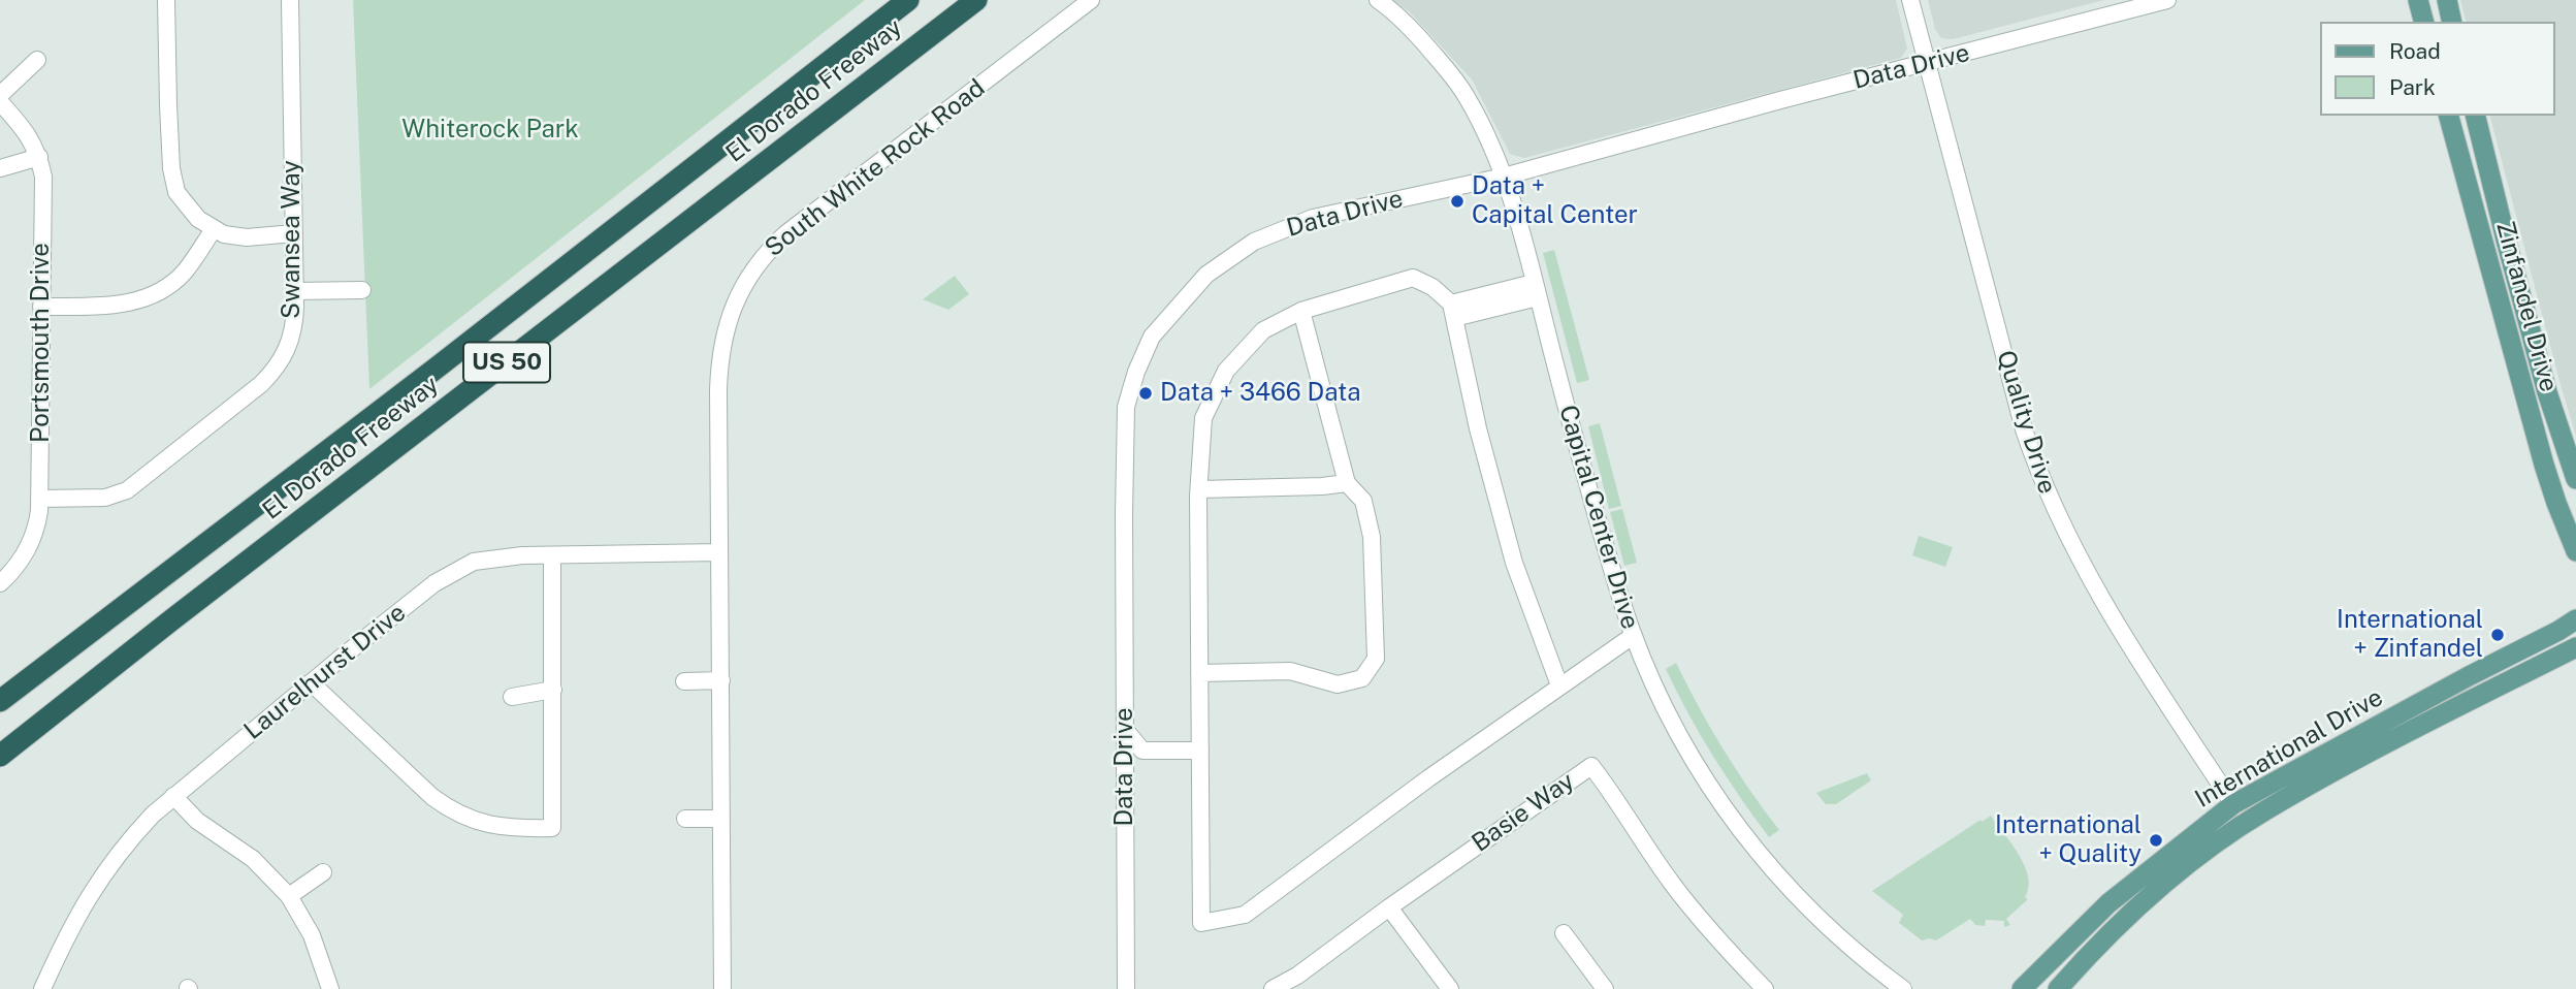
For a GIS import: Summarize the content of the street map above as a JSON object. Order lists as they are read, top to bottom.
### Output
{
  "streets": {
    "highway": ["El Dorado Freeway", "US 50"],
    "main road": ["Zinfandel Drive", "International Drive"],
    "street": [
      "Data Drive",
      "South White Rock Road",
      "Swansea Way",
      "Portsmouth Drive",
      "Quality Drive",
      "Capital Center Drive",
      "Laurelhurst Drive",
      "Basie Way"
    ]
  },
  "crossings": [
    ["Data Drive", "Quality Drive"],
    ["Data Drive", "Capital Center Drive"],
    ["South White Rock Road", "Laurelhurst Drive"],
    ["Swansea Way", "Portsmouth Drive"],
    ["Quality Drive", "International Drive"]
  ],
  "parks": ["Whiterock Park"],
  "places": [
    "Data + Capital Center",
    "Data + 3466 Data",
    "International + Zinfandel",
    "International + Quality"
  ],
  "legend": ["Road", "Park"]
}
